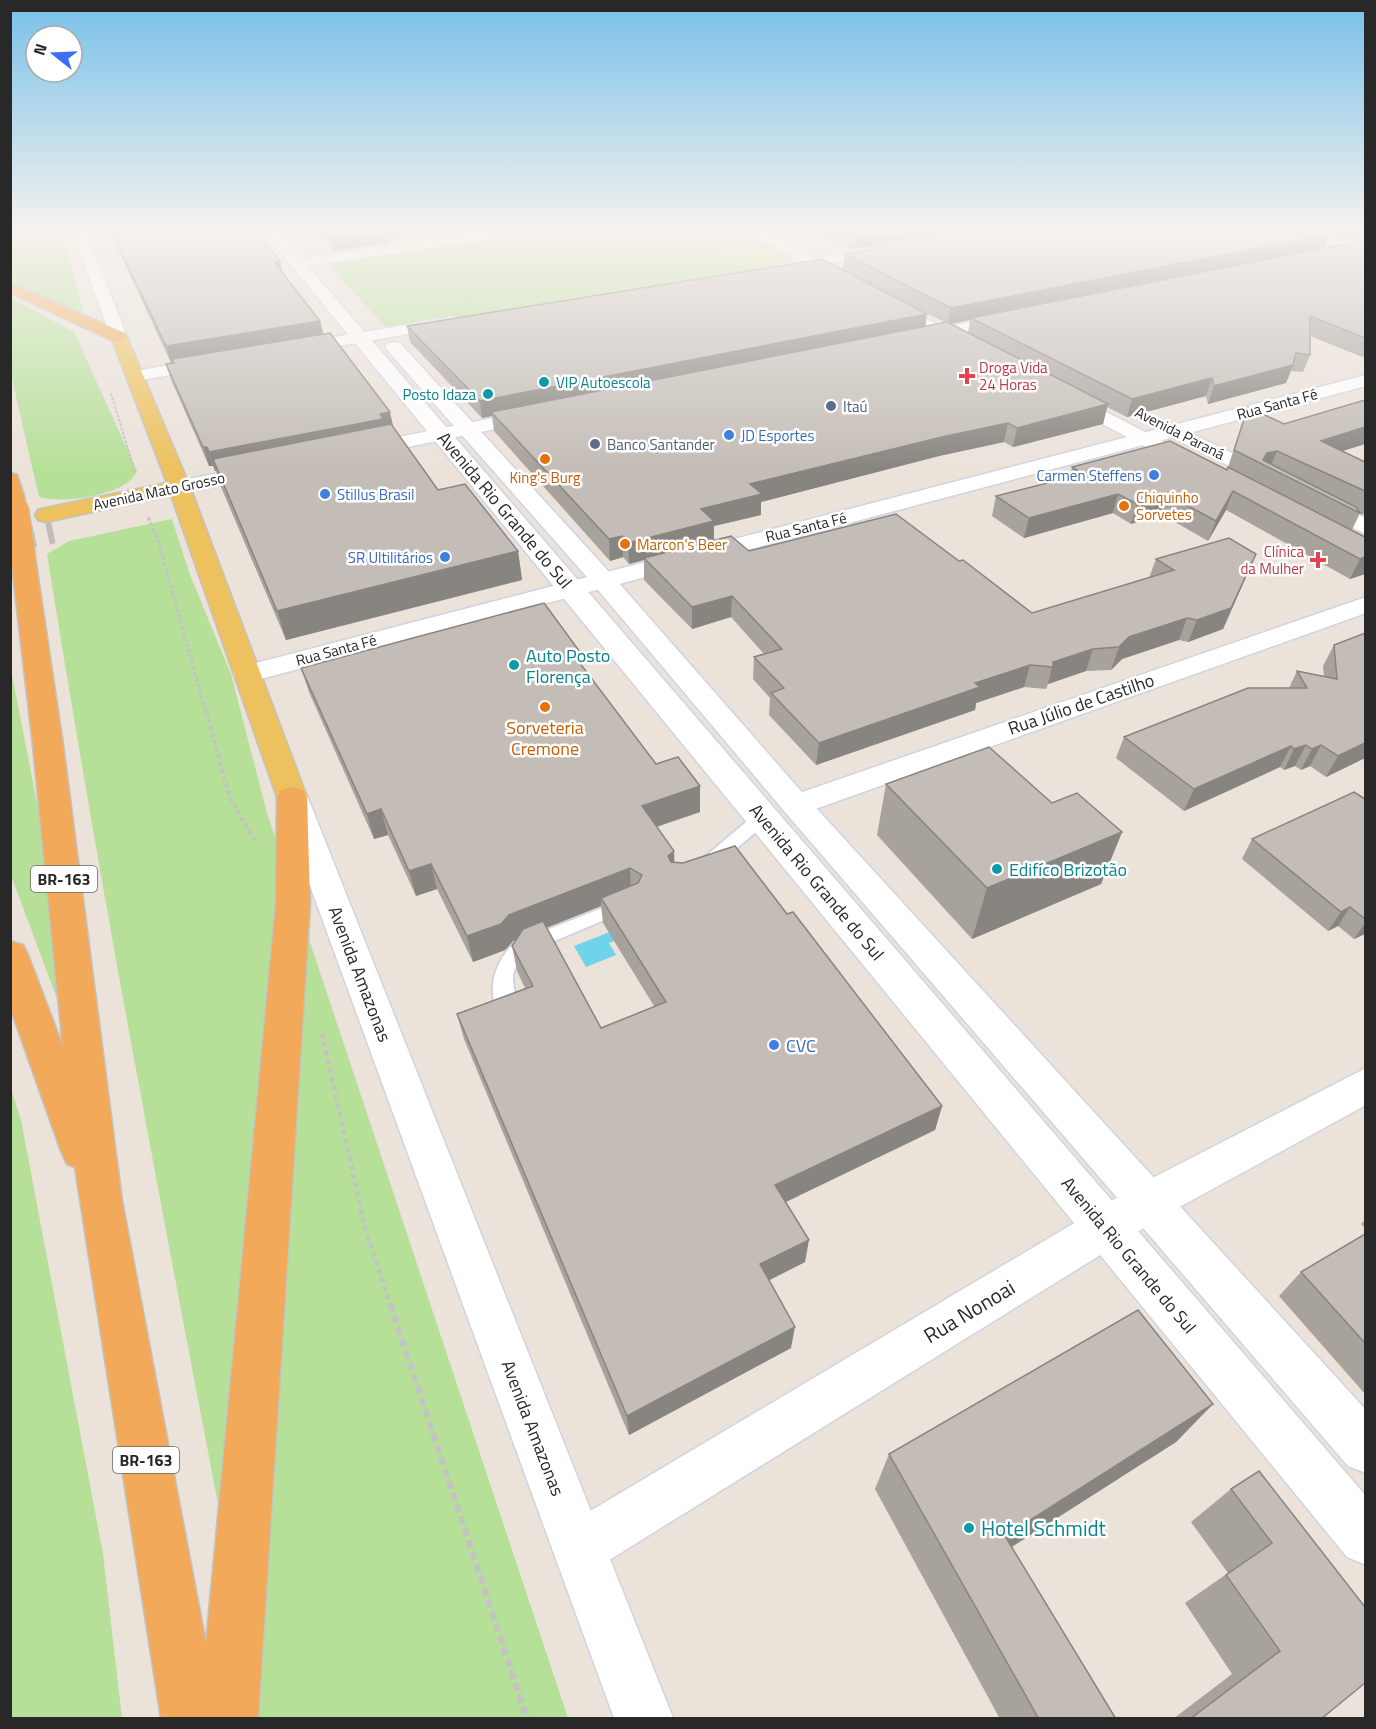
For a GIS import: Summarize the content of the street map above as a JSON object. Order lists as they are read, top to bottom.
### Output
{
  "streets": {
    "highway": ["BR-163"],
    "main road": ["Avenida Mato Grosso", "Avenida Amazonas"],
    "street": [
      "Rua Santa Fé",
      "Avenida Paraná",
      "Avenida Rio Grande do Sul",
      "Rua Júlio de Castilho",
      "Rua Nonoai"
    ]
  },
  "crossings": [
    ["Rua Santa Fé", "Avenida Paraná"],
    ["Rua Santa Fé", "Avenida Rio Grande do Sul"],
    ["Rua Santa Fé", "Avenida Amazonas"],
    ["Avenida Mato Grosso", "Avenida Amazonas"],
    ["Avenida Rio Grande do Sul", "Rua Júlio de Castilho"],
    ["Avenida Rio Grande do Sul", "Rua Nonoai"],
    ["Avenida Amazonas", "Rua Nonoai"]
  ],
  "places": {
    "health": ["Droga Vida 24 Horas", "Clínica da Mulher"],
    "other": [
      "VIP Autoescola",
      "Posto Idaza",
      "Itaú",
      "JD Esportes",
      "Banco Santander",
      "King's Burg",
      "Carmen Steffens",
      "Stillus Brasil",
      "Chiquinho Sorvetes",
      "Marcon's Beer",
      "SR Ultilitários",
      "Auto Posto Florença",
      "Sorveteria Cremone",
      "Edifíco Brizotão",
      "CVC",
      "Hotel Schmidt"
    ]
  },
  "north": "left"
}
